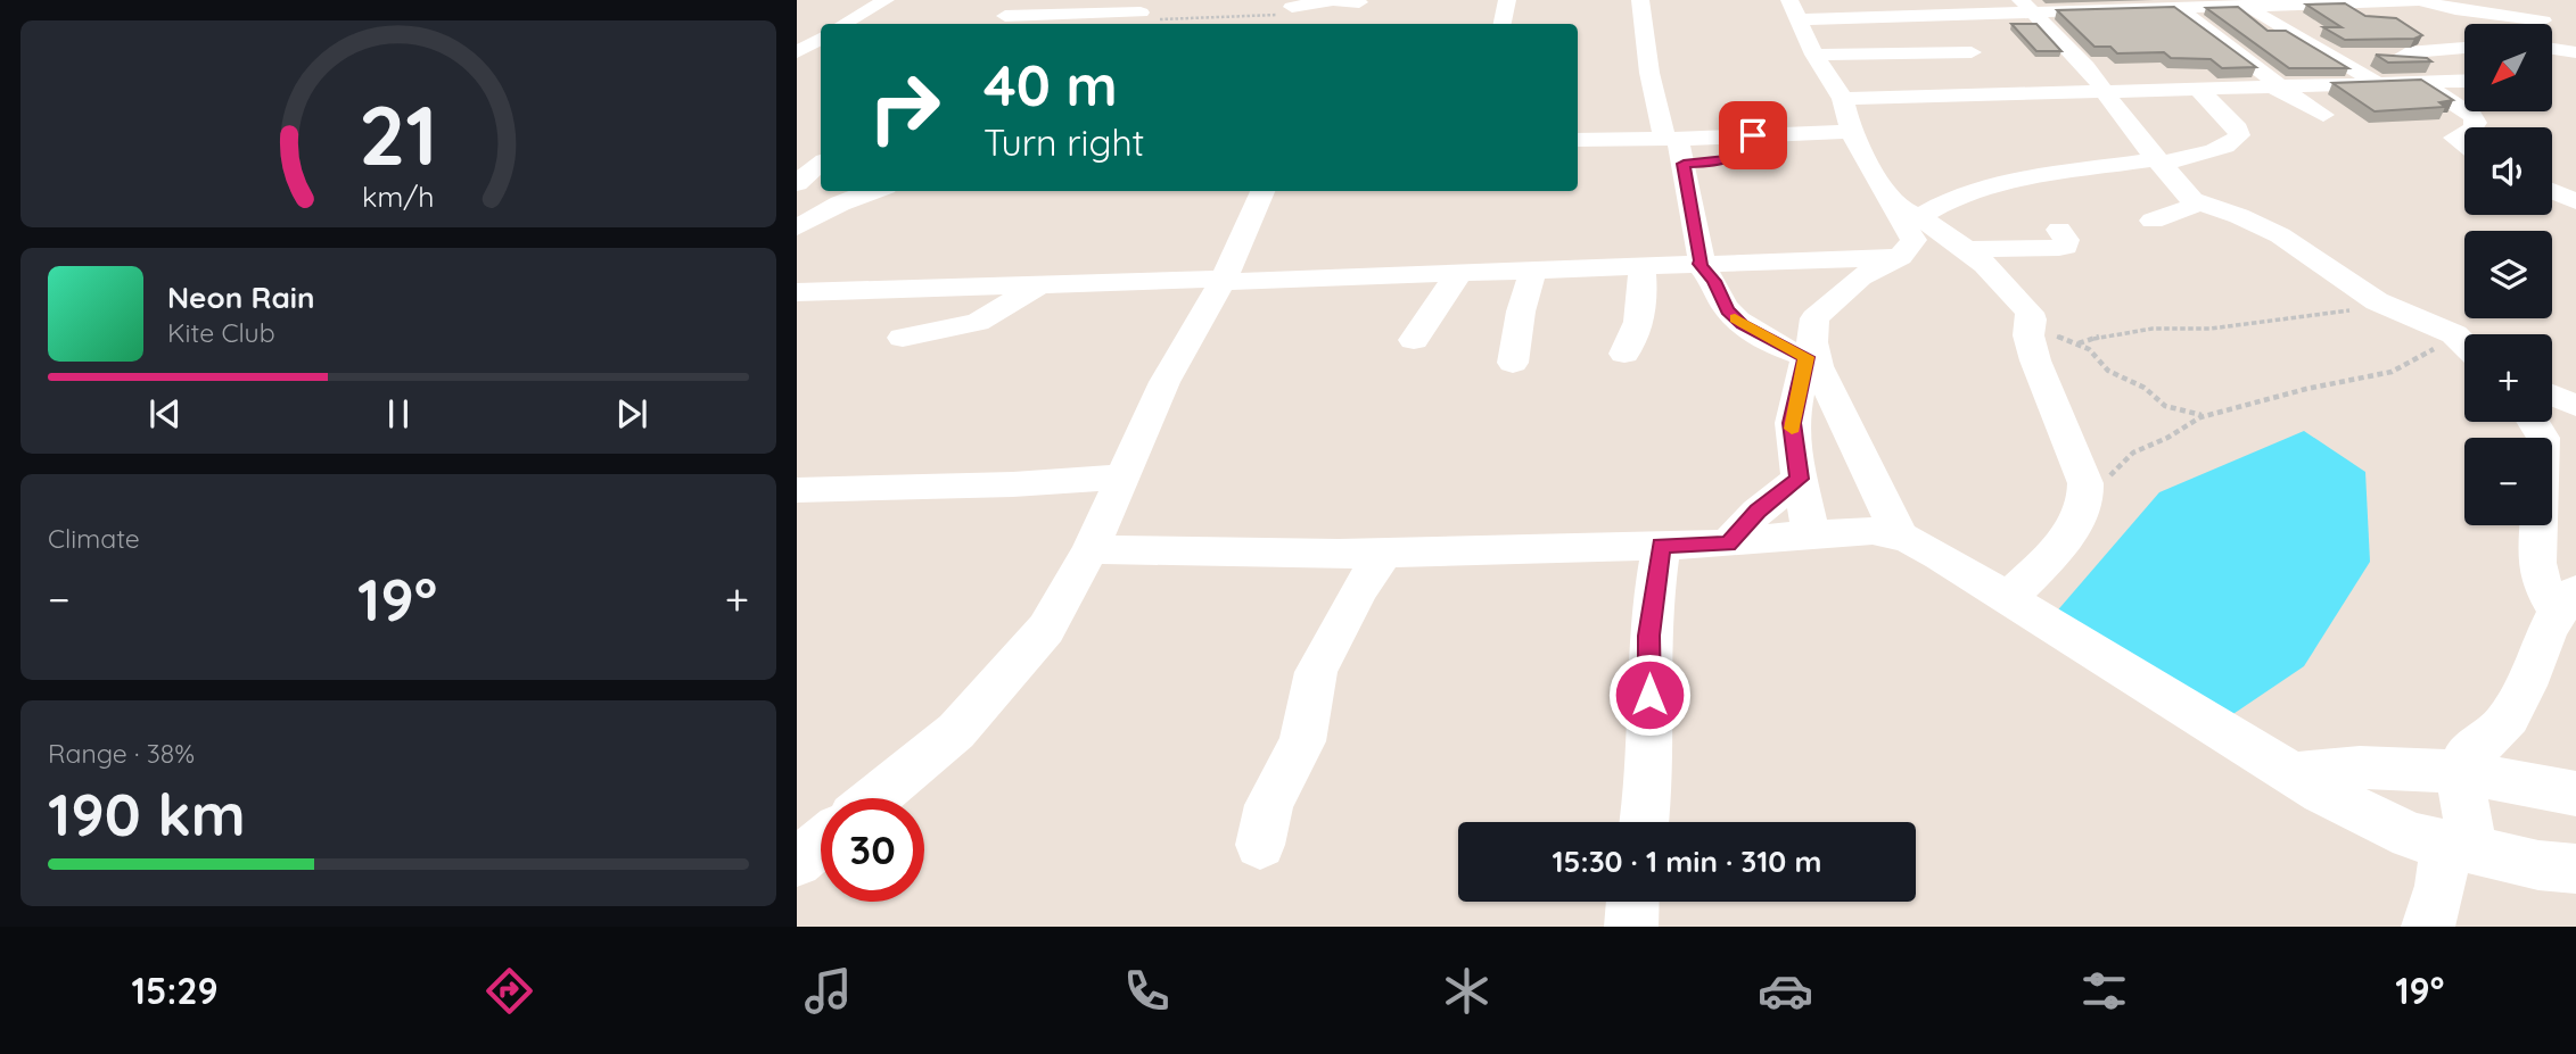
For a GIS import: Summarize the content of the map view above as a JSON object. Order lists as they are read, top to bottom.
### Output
{
  "north": "bottom left",
  "page": {
    "map_buttons": ["+", "−"],
    "turn": ["40 m", "Turn right"],
    "song": ["Neon Rain", "Kite Club"],
    "tile": [
      "Climate",
      ["Range · 38%", "190 km"]
    ],
    "heat": ["−", "19°", "+"],
    "limit": "30",
    "trip": "15:30 · 1 min · 310 m",
    "tabs": ["15:29", "19°"],
    "gauge": ["21", "km/h"]
  }
}
